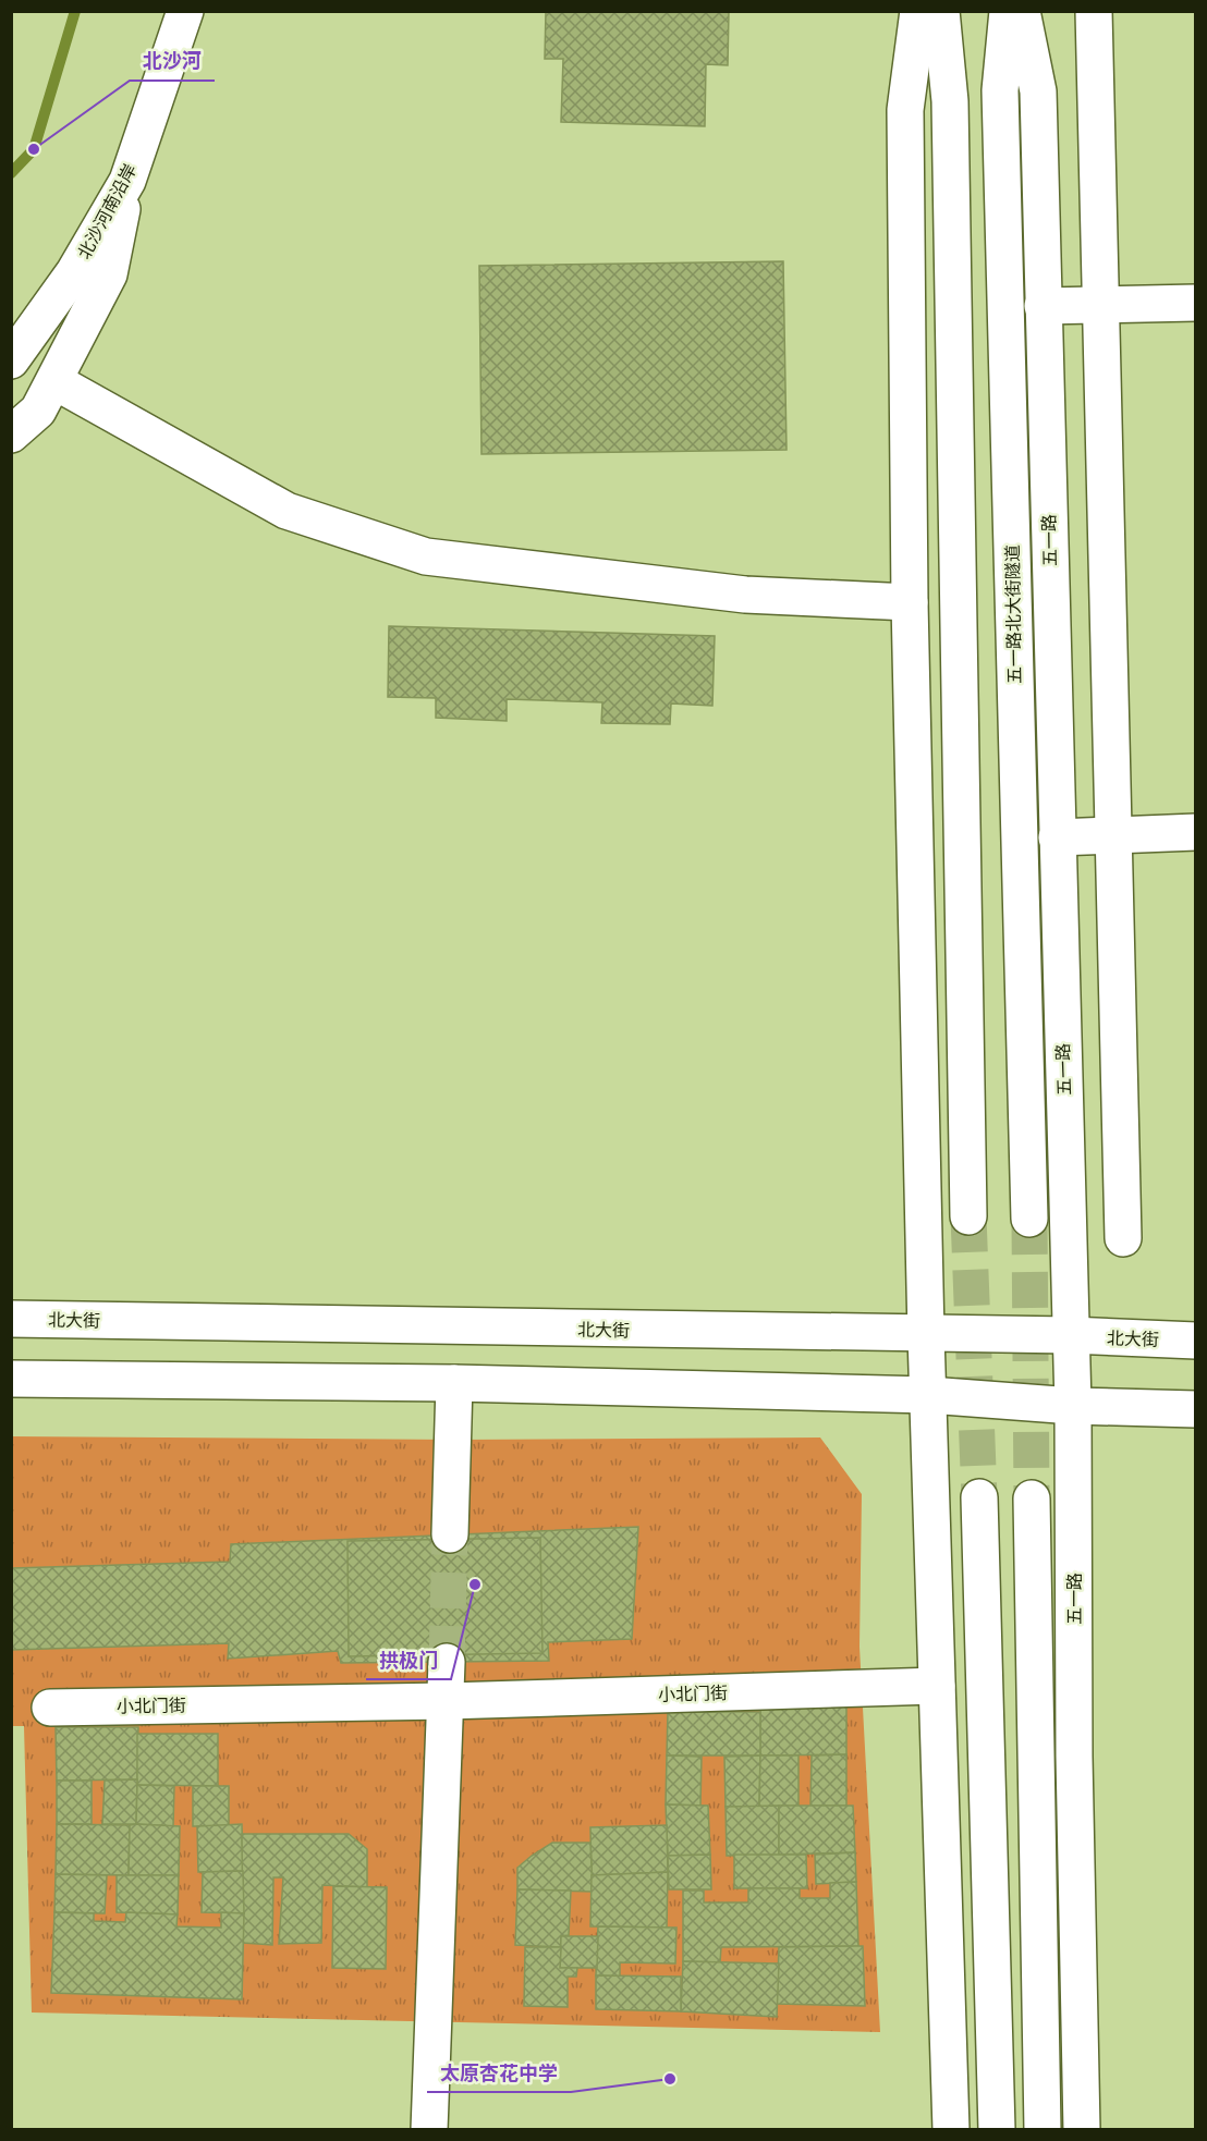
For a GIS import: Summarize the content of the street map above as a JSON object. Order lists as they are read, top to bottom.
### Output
{
  "streets": {
    "main road": [
      "北沙河南沿岸",
      "五一路",
      "五一路北大街隧道",
      "北大街",
      "小北门街"
    ]
  },
  "crossings": [
    ["五一路", "北大街"]
  ],
  "places": ["北沙河", "拱极门", "太原杏花中学"]
}
